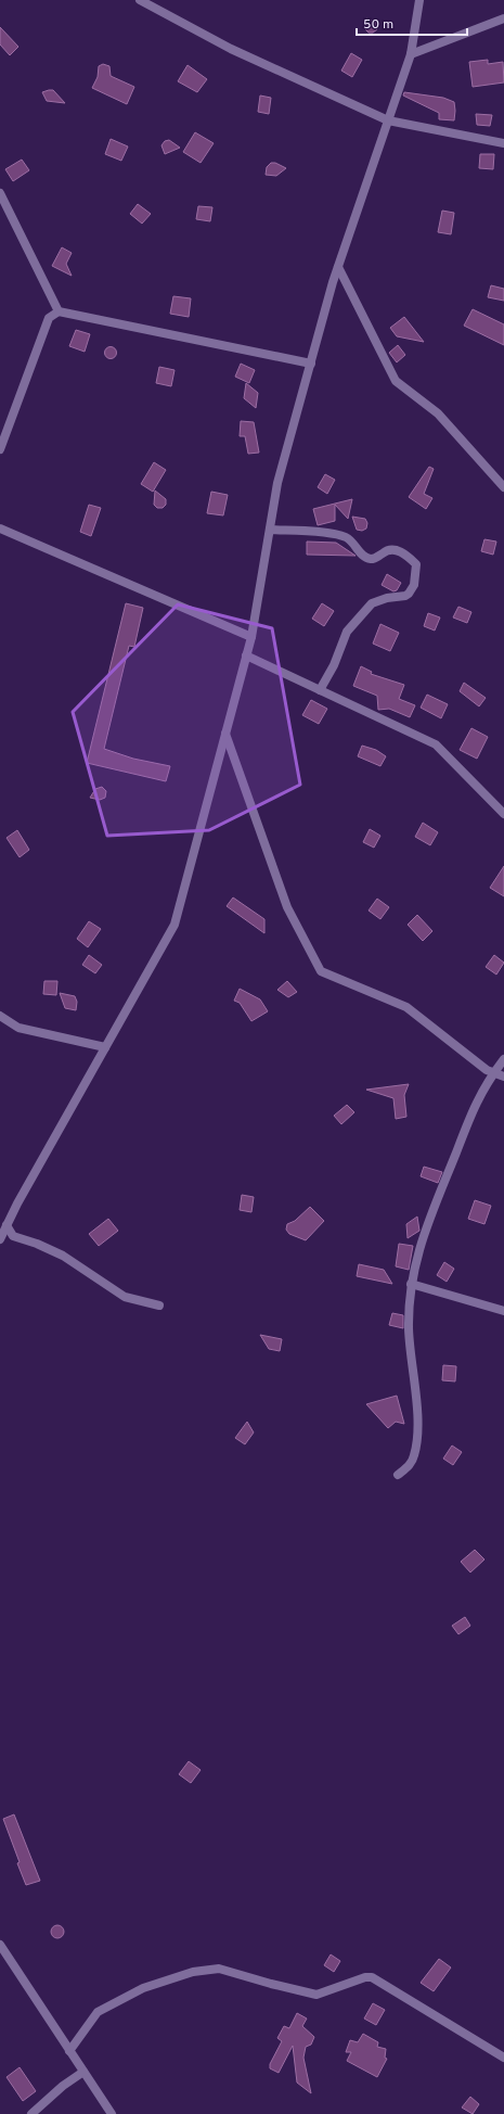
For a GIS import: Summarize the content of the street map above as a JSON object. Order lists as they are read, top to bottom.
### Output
{
  "scale_bar": "50 m"
}
